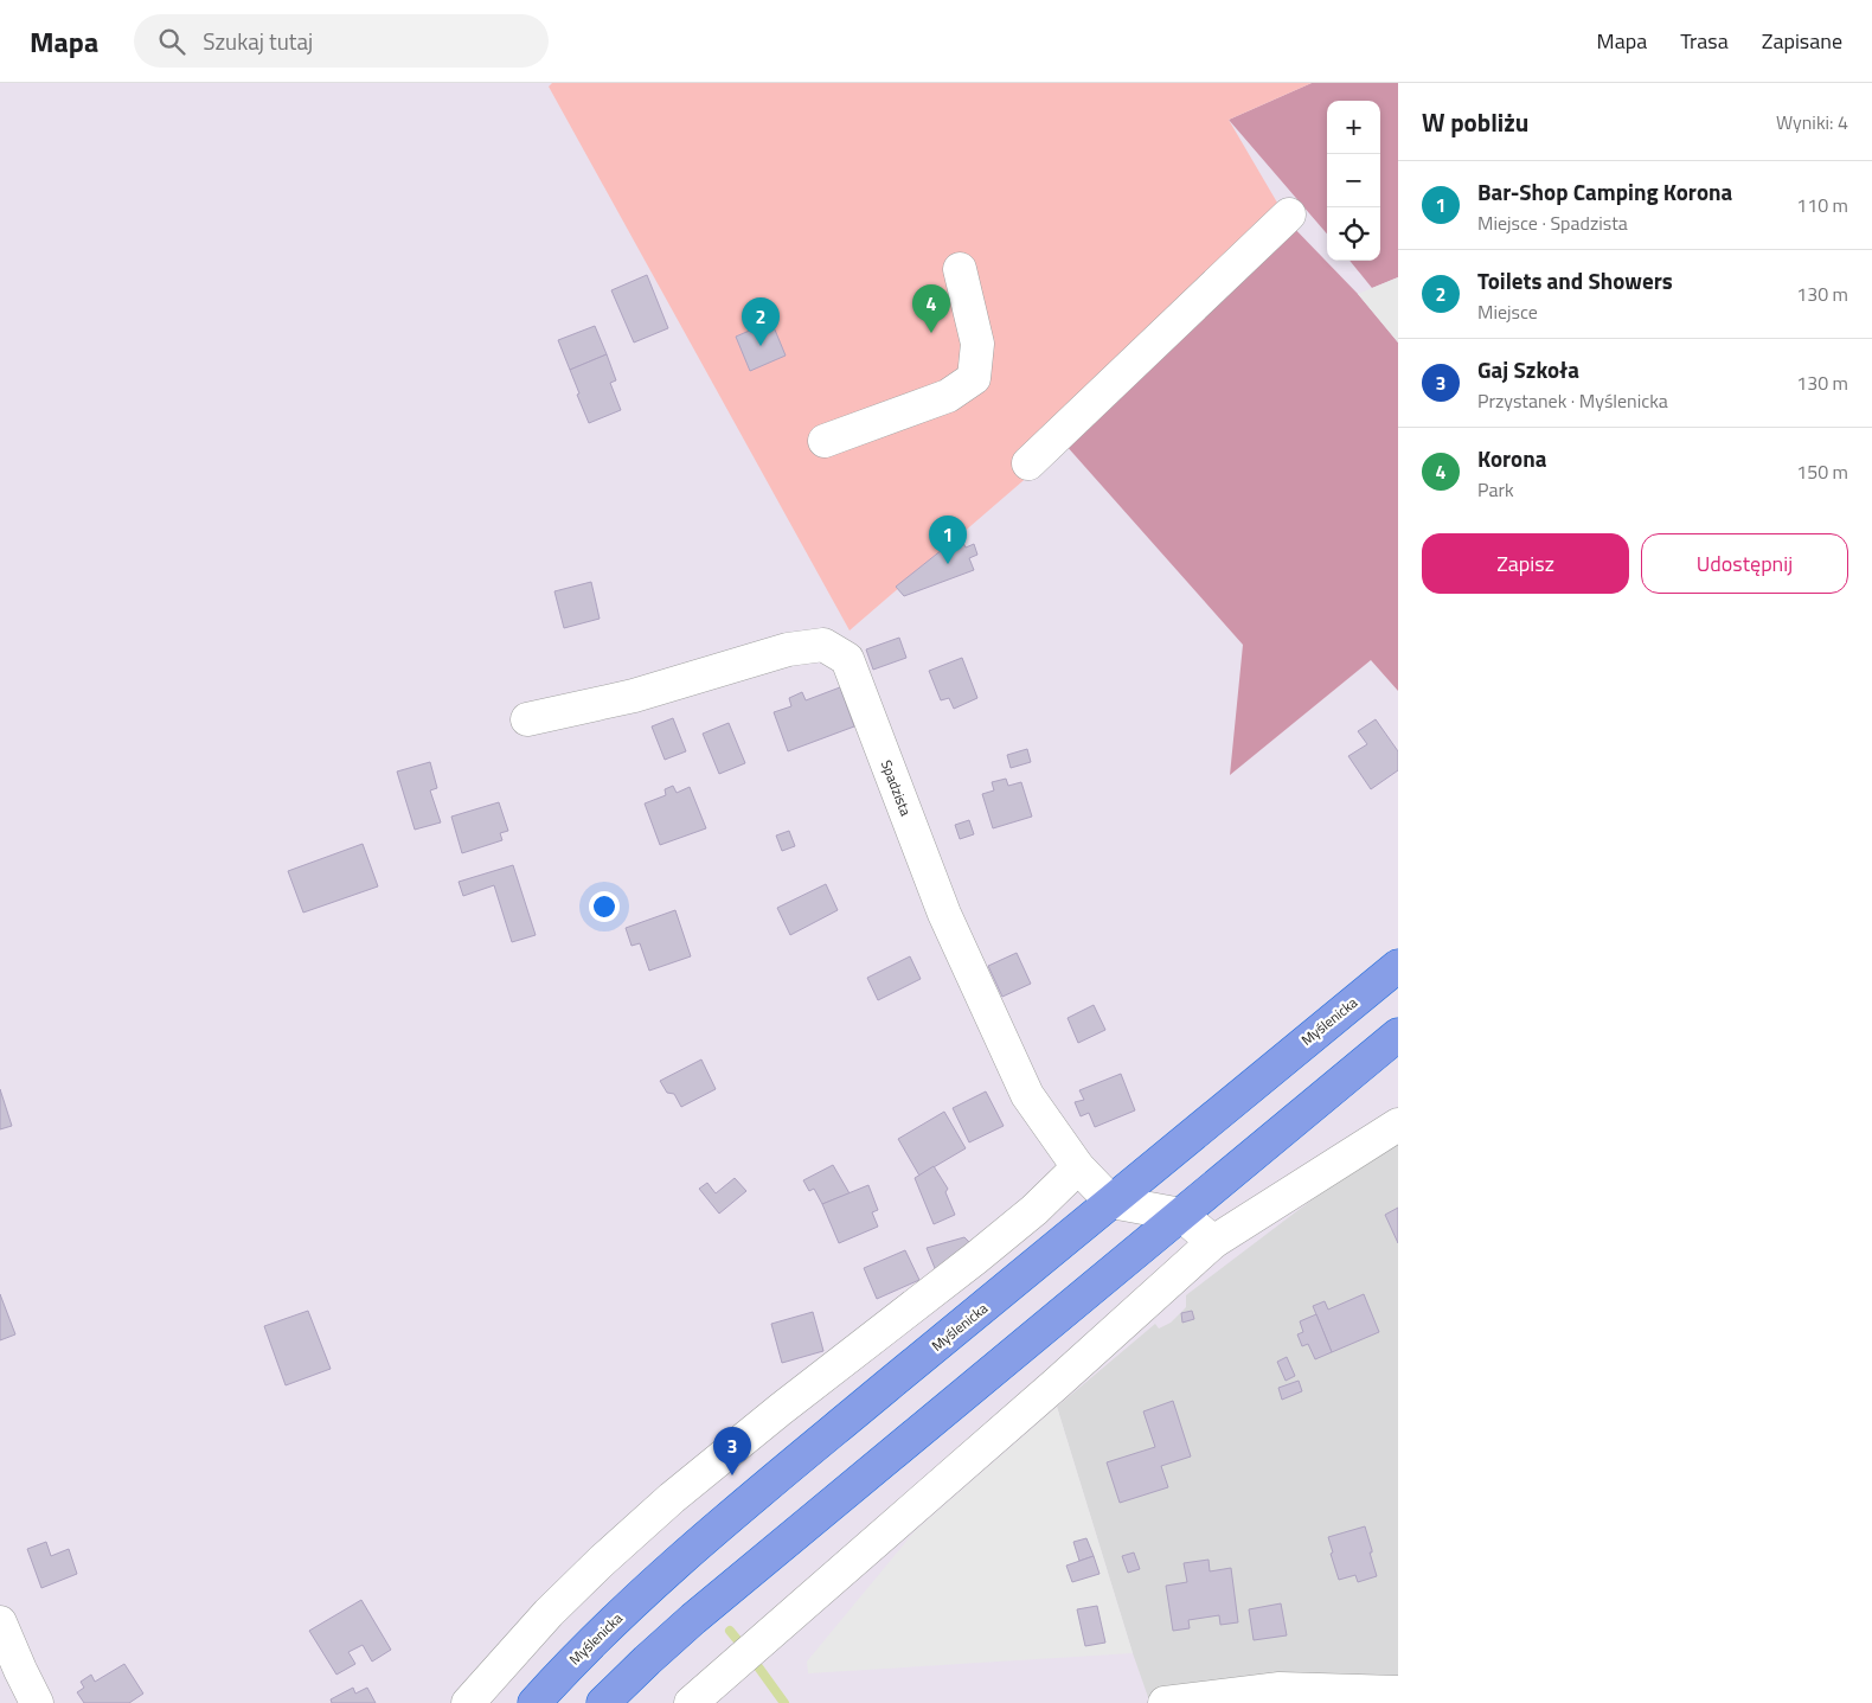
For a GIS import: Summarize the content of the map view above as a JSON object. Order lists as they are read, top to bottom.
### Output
{
  "streets": {
    "highway": ["Myślenicka"],
    "street": ["Spadzista"]
  },
  "crossings": [
    ["Spadzista", "Myślenicka"]
  ],
  "page": {
    "header": "Mapa",
    "search": "Szukaj tutaj",
    "nav": ["Mapa", "Trasa", "Zapisane"],
    "heading": ["W pobliżu", "Wyniki: 4"],
    "map_buttons": ["+", "−"],
    "list": [
      {
        "mark": "1",
        "name": "Bar-Shop Camping Korona",
        "note": "Miejsce · Spadzista",
        "value": "110 m"
      },
      {
        "mark": "2",
        "name": "Toilets and Showers",
        "note": "Miejsce",
        "value": "130 m"
      },
      {
        "mark": "3",
        "name": "Gaj Szkoła",
        "note": "Przystanek · Myślenicka",
        "value": "130 m"
      },
      {
        "mark": "4",
        "name": "Korona",
        "note": "Park",
        "value": "150 m"
      }
    ],
    "pins": [
      "4",
      "2",
      "1",
      "3"
    ],
    "buttons": ["Zapisz", "Udostępnij"]
  }
}
